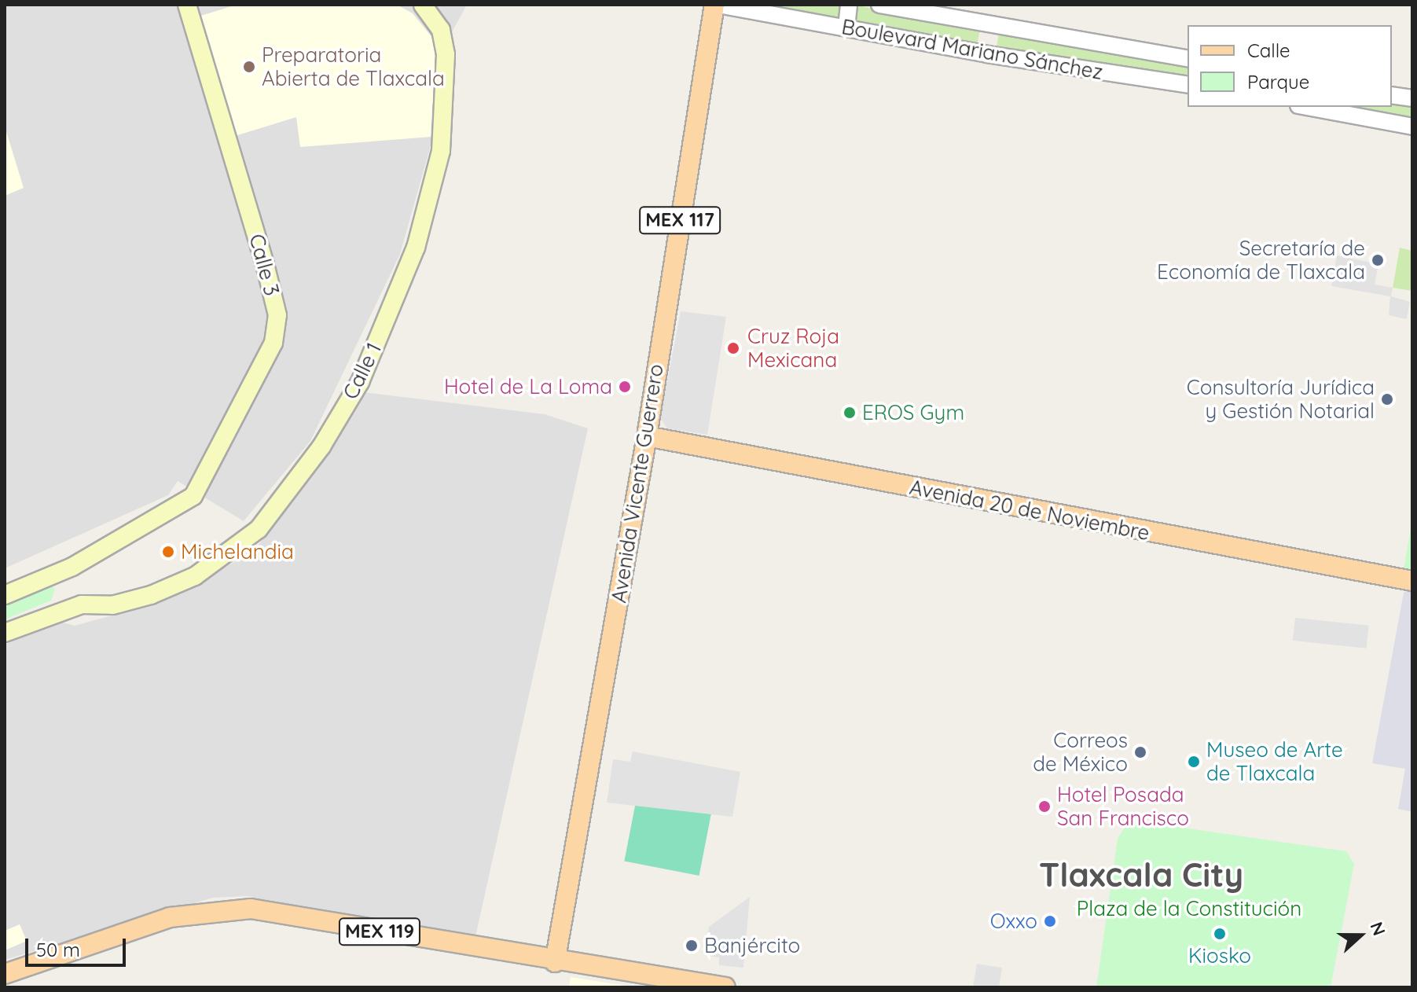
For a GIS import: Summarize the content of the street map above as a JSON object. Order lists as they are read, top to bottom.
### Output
{
  "streets": {
    "main road": [
      "MEX 117",
      "Calle 3",
      "Calle 1",
      "Avenida Vicente Guerrero",
      "Avenida 20 de Noviembre",
      "MEX 119"
    ],
    "street": ["Boulevard Mariano Sánchez"]
  },
  "crossings": [
    ["Boulevard Mariano Sánchez", "Avenida Vicente Guerrero"],
    ["Avenida Vicente Guerrero", "Avenida 20 de Noviembre"],
    ["Avenida Vicente Guerrero", "MEX 119"]
  ],
  "districts": ["Tlaxcala City"],
  "parks": ["Plaza de la Constitución"],
  "places": [
    "Preparatoria Abierta de Tlaxcala",
    "Secretaría de Economía de Tlaxcala",
    "Cruz Roja Mexicana",
    "Hotel de La Loma",
    "Consultoría Jurídica y Gestión Notarial",
    "EROS Gym",
    "Michelandia",
    "Correos de México",
    "Museo de Arte de Tlaxcala",
    "Hotel Posada San Francisco",
    "Oxxo",
    "Kiosko",
    "Banjército"
  ],
  "legend": ["Calle", "Parque"],
  "scale_bar": "50 m",
  "north": "right"
}
